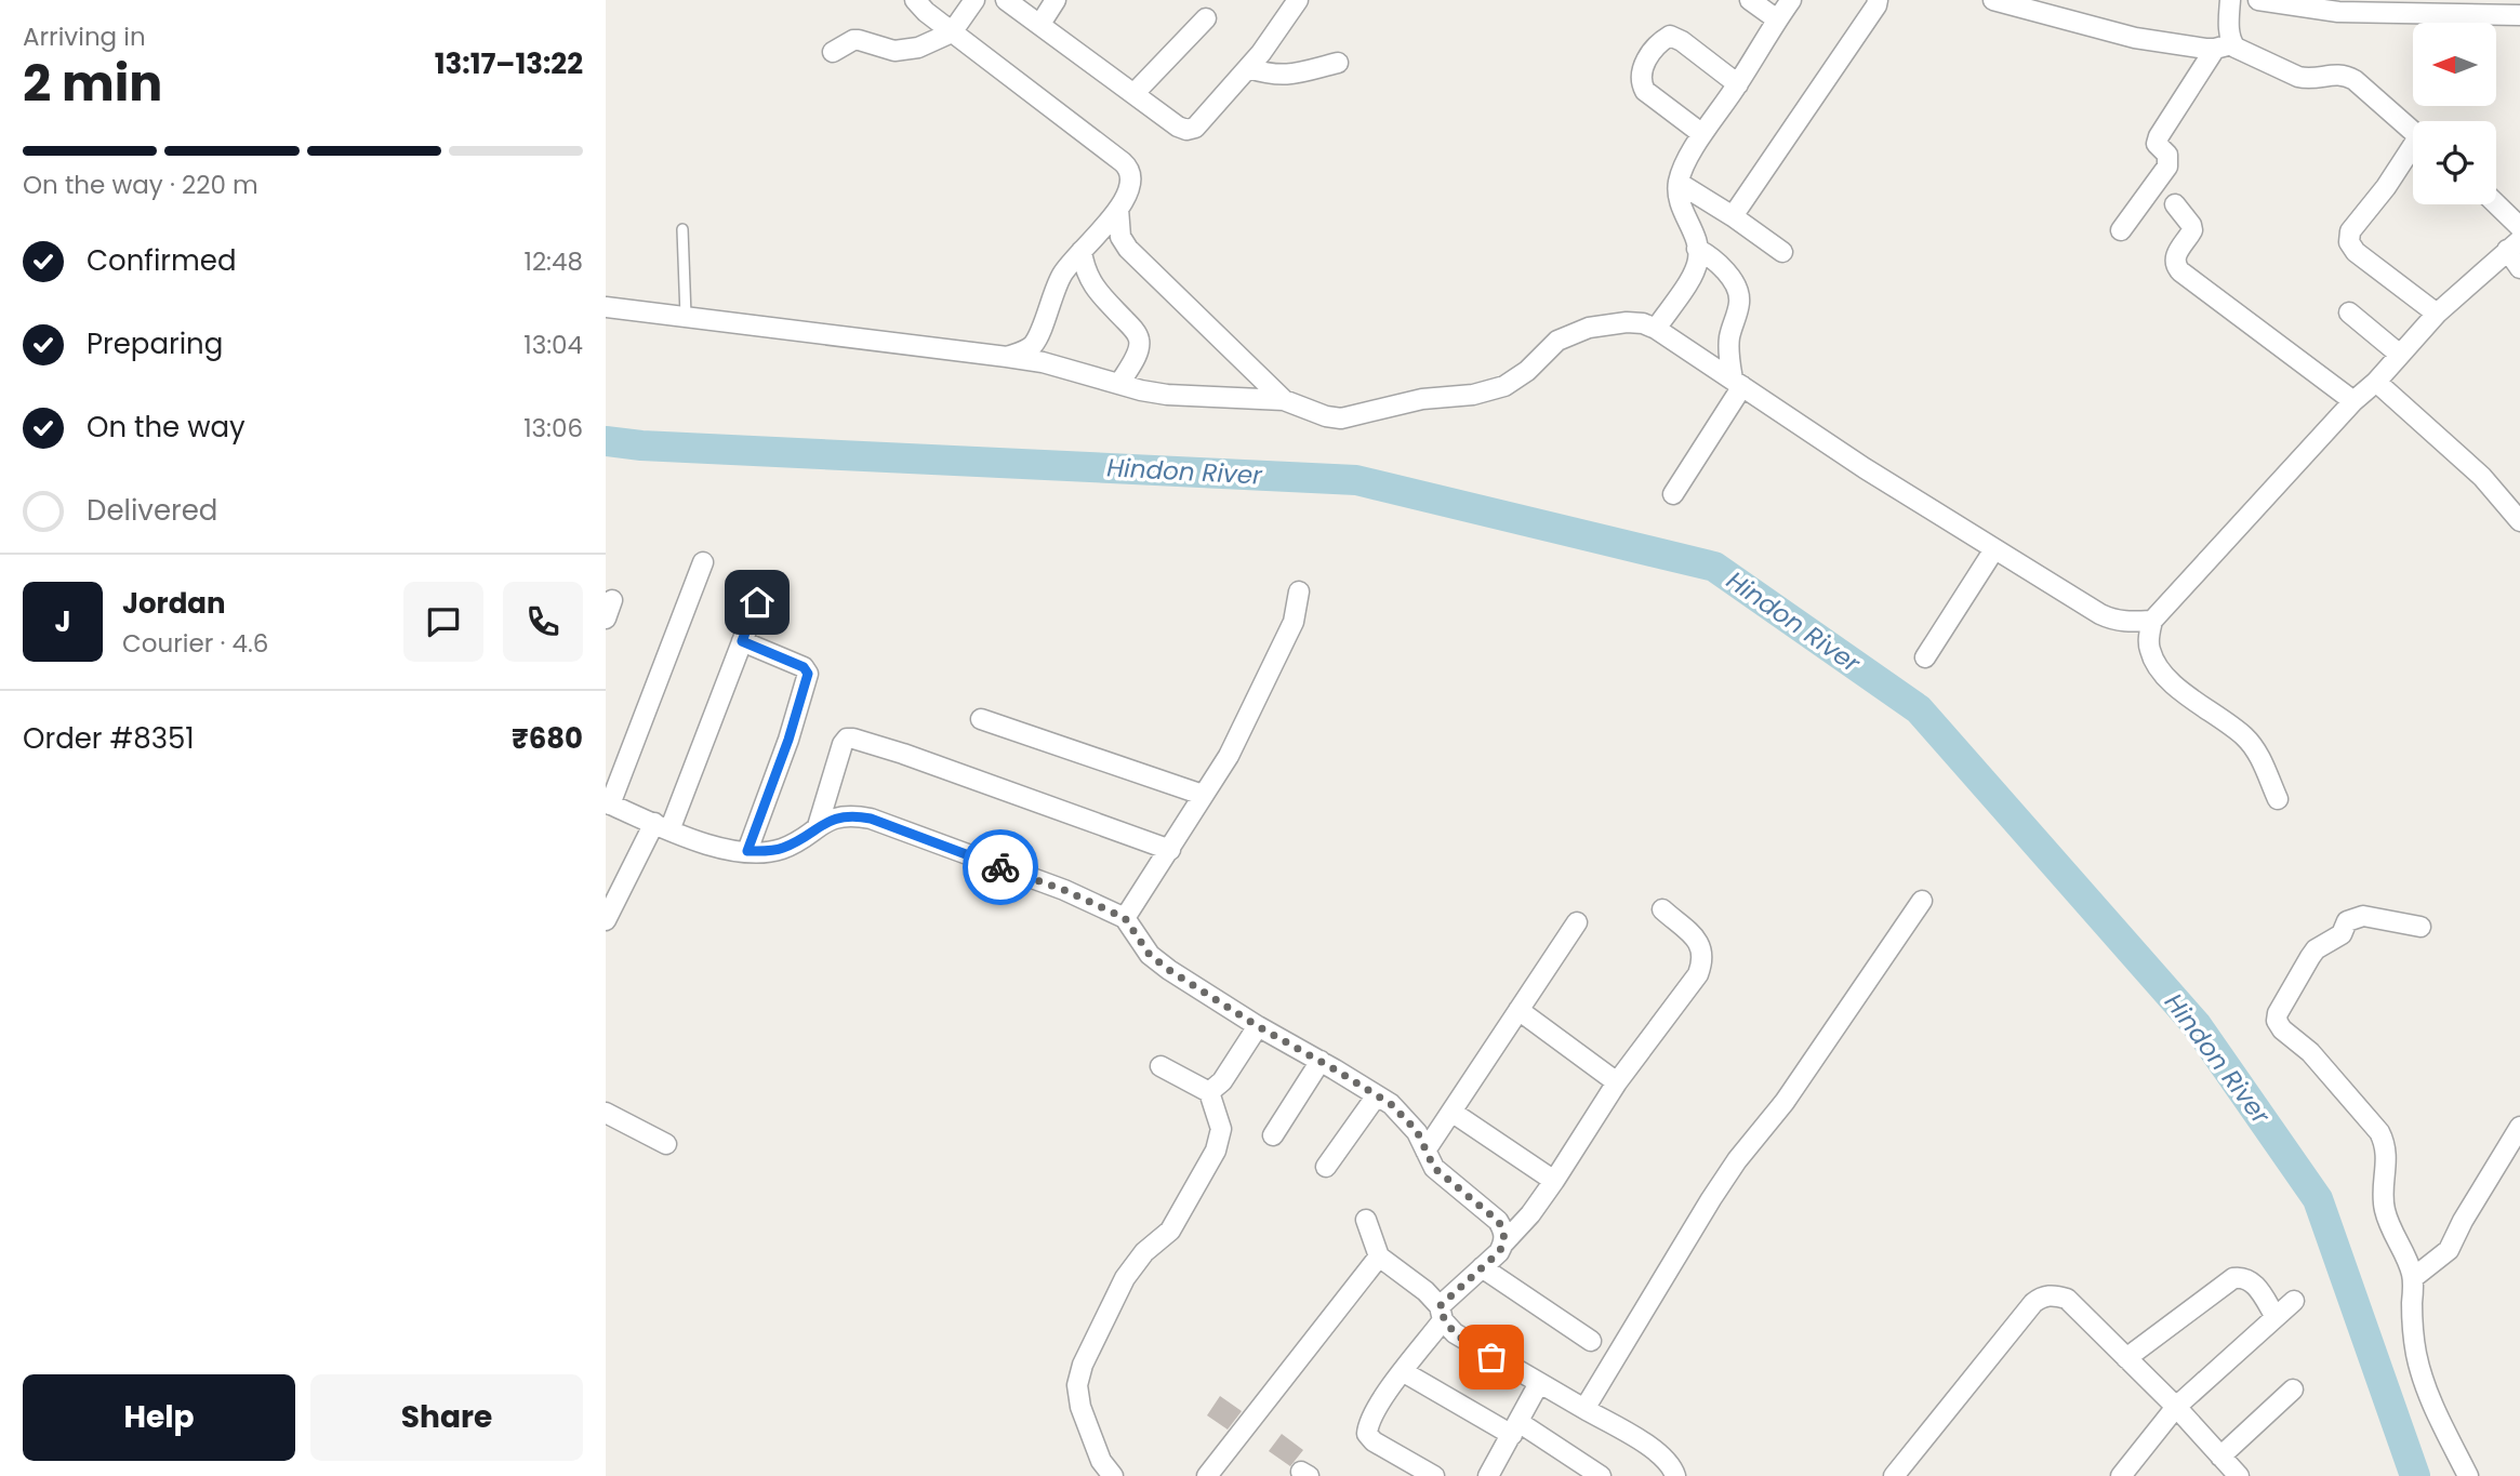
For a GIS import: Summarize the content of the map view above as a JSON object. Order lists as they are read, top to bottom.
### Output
{
  "water": ["Hindon River"],
  "north": "left",
  "page": {
    "heading": ["2 min", "Arriving in", "13:17–13:22"],
    "panel": [
      "Jordan",
      "Courier · 4.6",
      "Order #8351",
      "₹680"
    ],
    "bar": "On the way · 220 m",
    "list": [
      ["Confirmed", "12:48"],
      ["Preparing", "13:04"],
      ["On the way", "13:06"],
      "Delivered"
    ],
    "round": "J",
    "buttons": ["Help", "Share"]
  }
}
